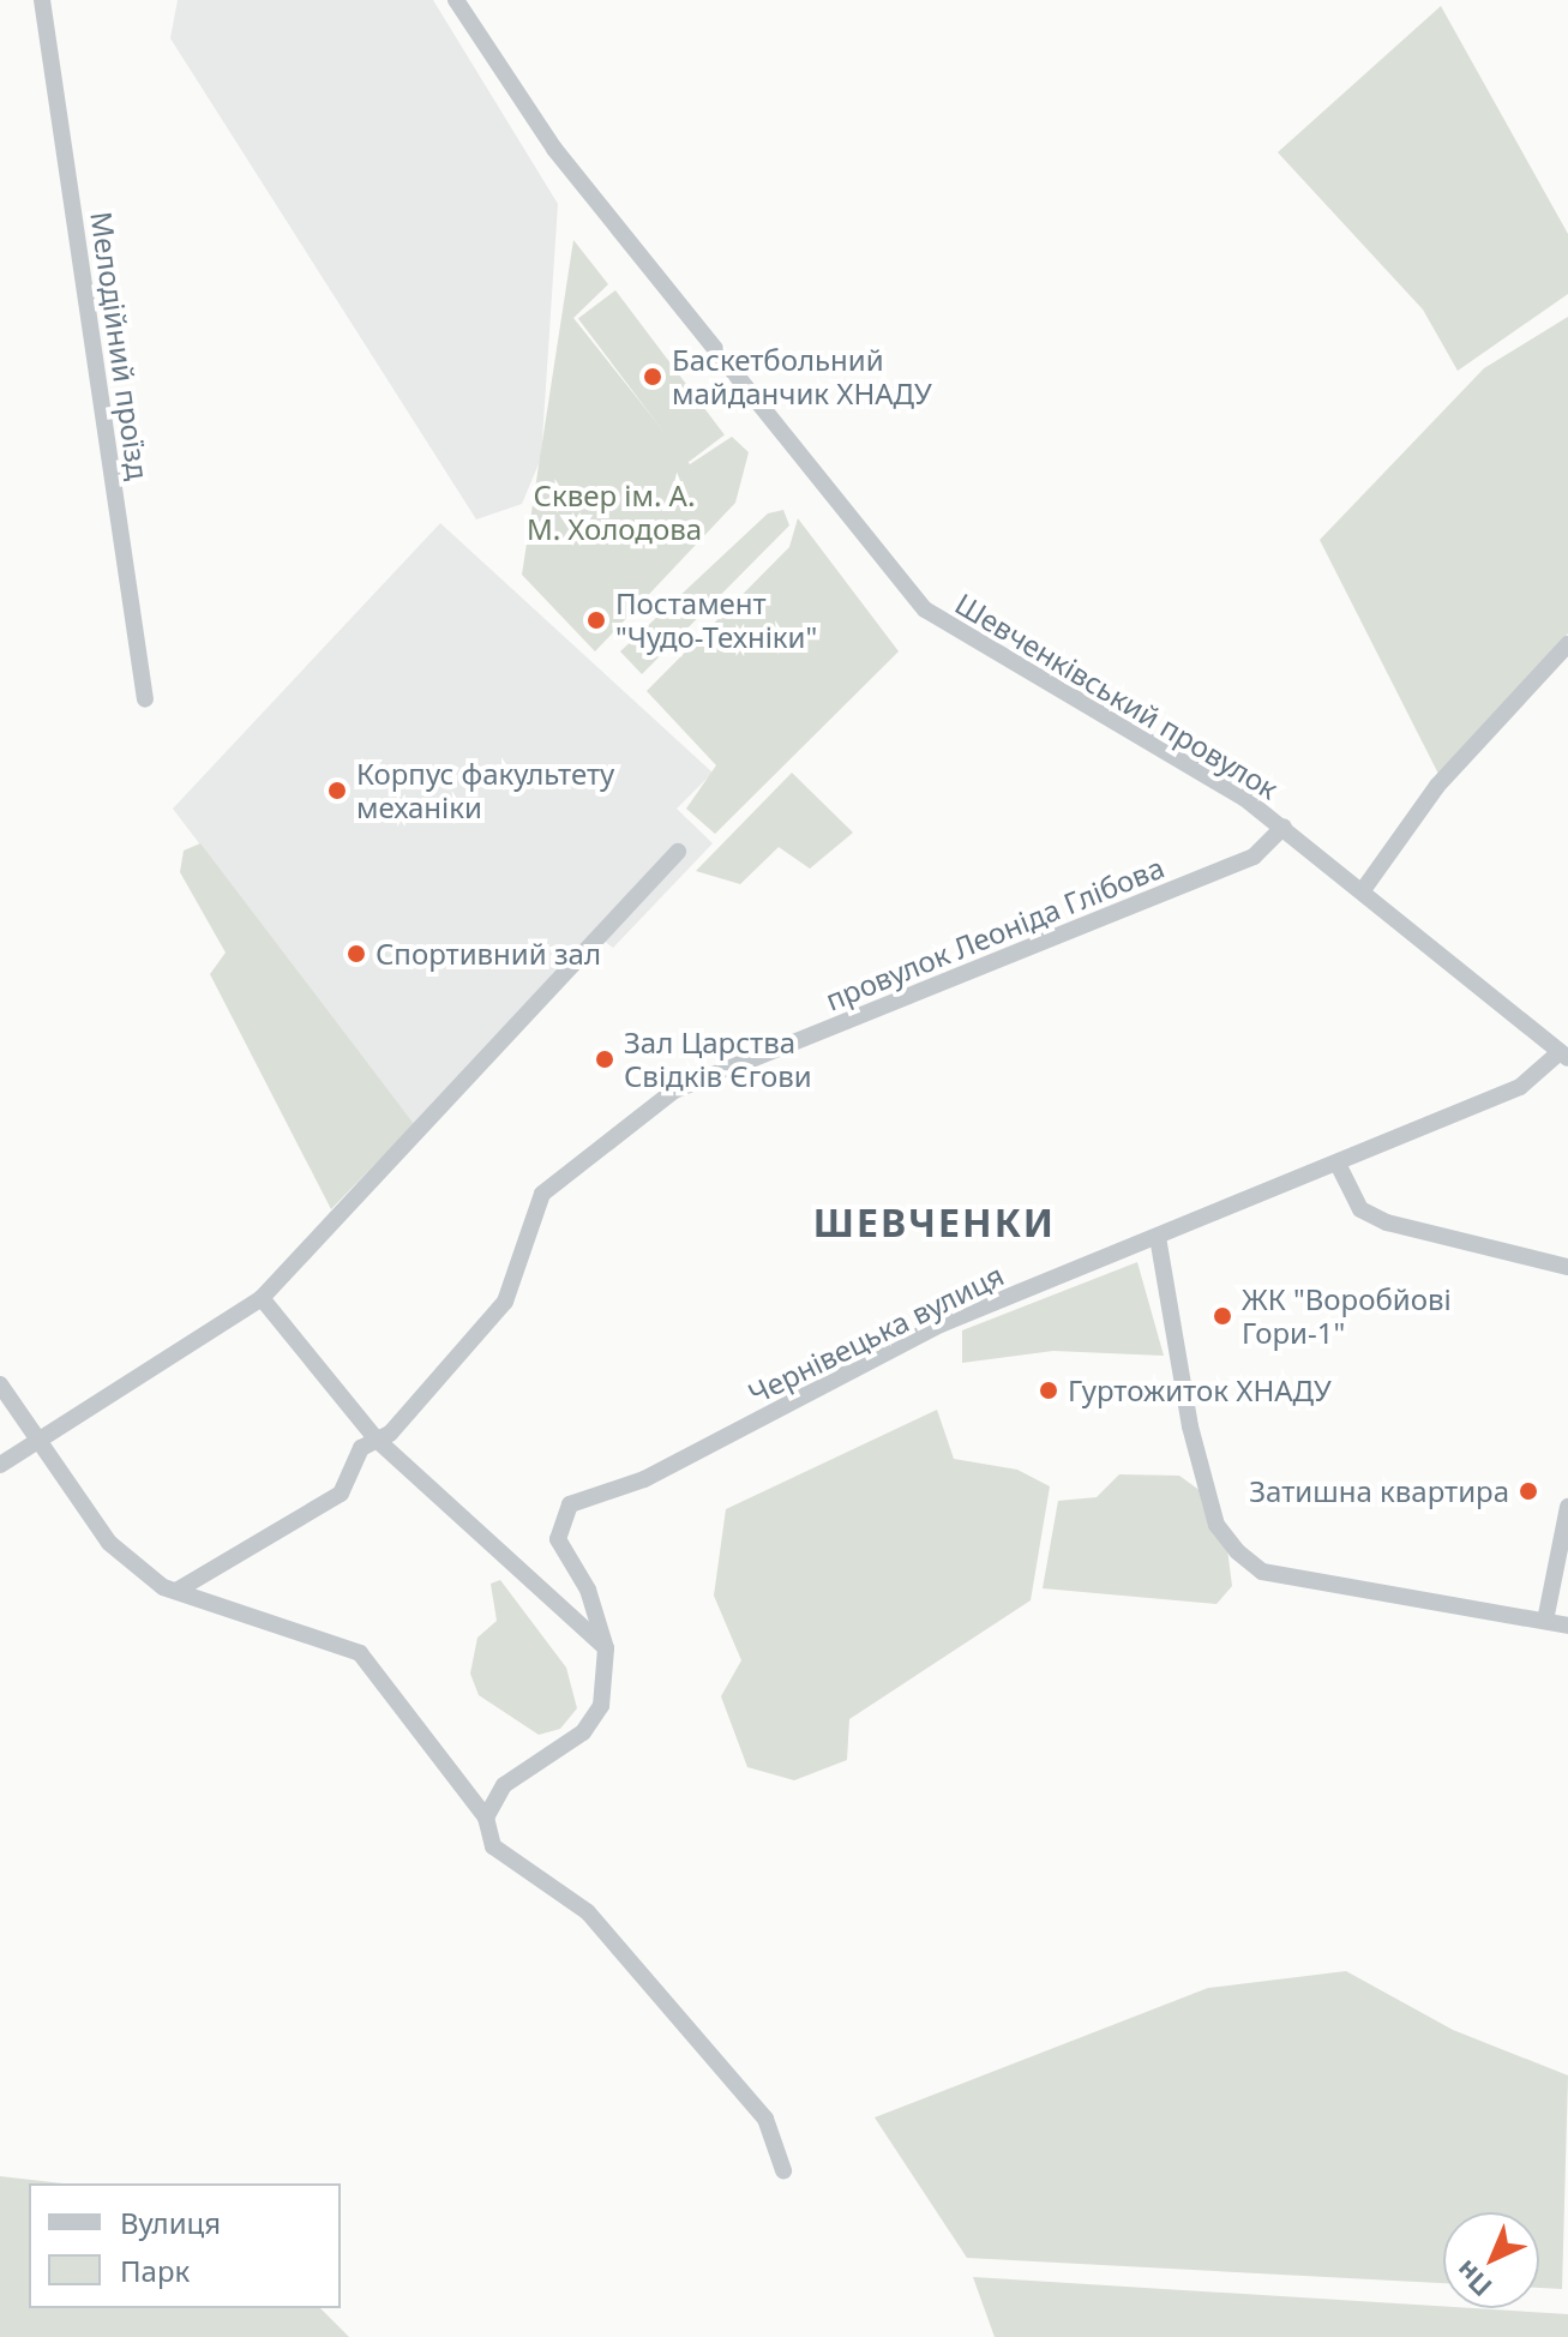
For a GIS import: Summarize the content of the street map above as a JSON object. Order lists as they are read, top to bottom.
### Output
{
  "streets": {
    "street": [
      "Мелодійний проїзд",
      "Шевченківський провулок",
      "провулок Леоніда Глібова",
      "Чернівецька вулиця"
    ]
  },
  "crossings": [
    ["Шевченківський провулок", "провулок Леоніда Глібова"],
    ["Шевченківський провулок", "Чернівецька вулиця"]
  ],
  "districts": ["ШЕВЧЕНКИ"],
  "parks": ["Сквер ім. А. М. Холодова"],
  "places": [
    "Баскетбольний майданчик ХНАДУ",
    "Постамент \"Чудо-Техніки\"",
    "Корпус факультету механіки",
    "Спортивний зал",
    "Зал Царства Свідків Єгови",
    "ЖК \"Воробйові Гори-1\"",
    "Гуртожиток ХНАДУ",
    "Затишна квартира"
  ],
  "legend": ["Вулиця", "Парк"],
  "north": "bottom left"
}
